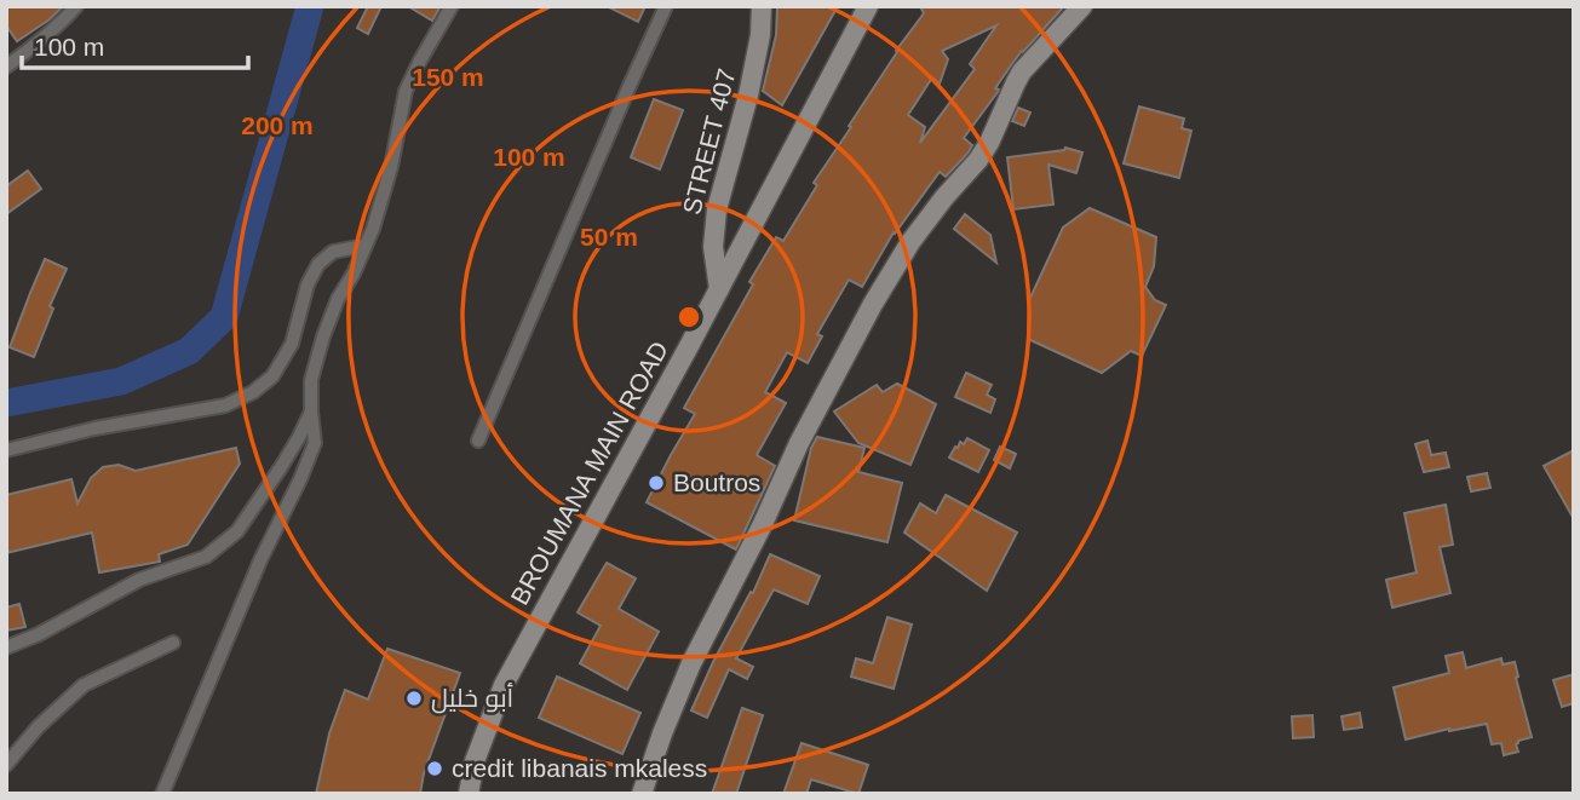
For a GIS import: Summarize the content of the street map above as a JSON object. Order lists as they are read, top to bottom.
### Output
{
  "streets": {
    "street": ["STREET 407", "BROUMANA MAIN ROAD"]
  },
  "crossings": [
    ["STREET 407", "BROUMANA MAIN ROAD"]
  ],
  "places": ["Boutros", "أبو خليل", "credit libanais mkaless"],
  "scale_bar": "100 m",
  "rings": [
    "150 m",
    "200 m",
    "100 m",
    "50 m"
  ]
}
